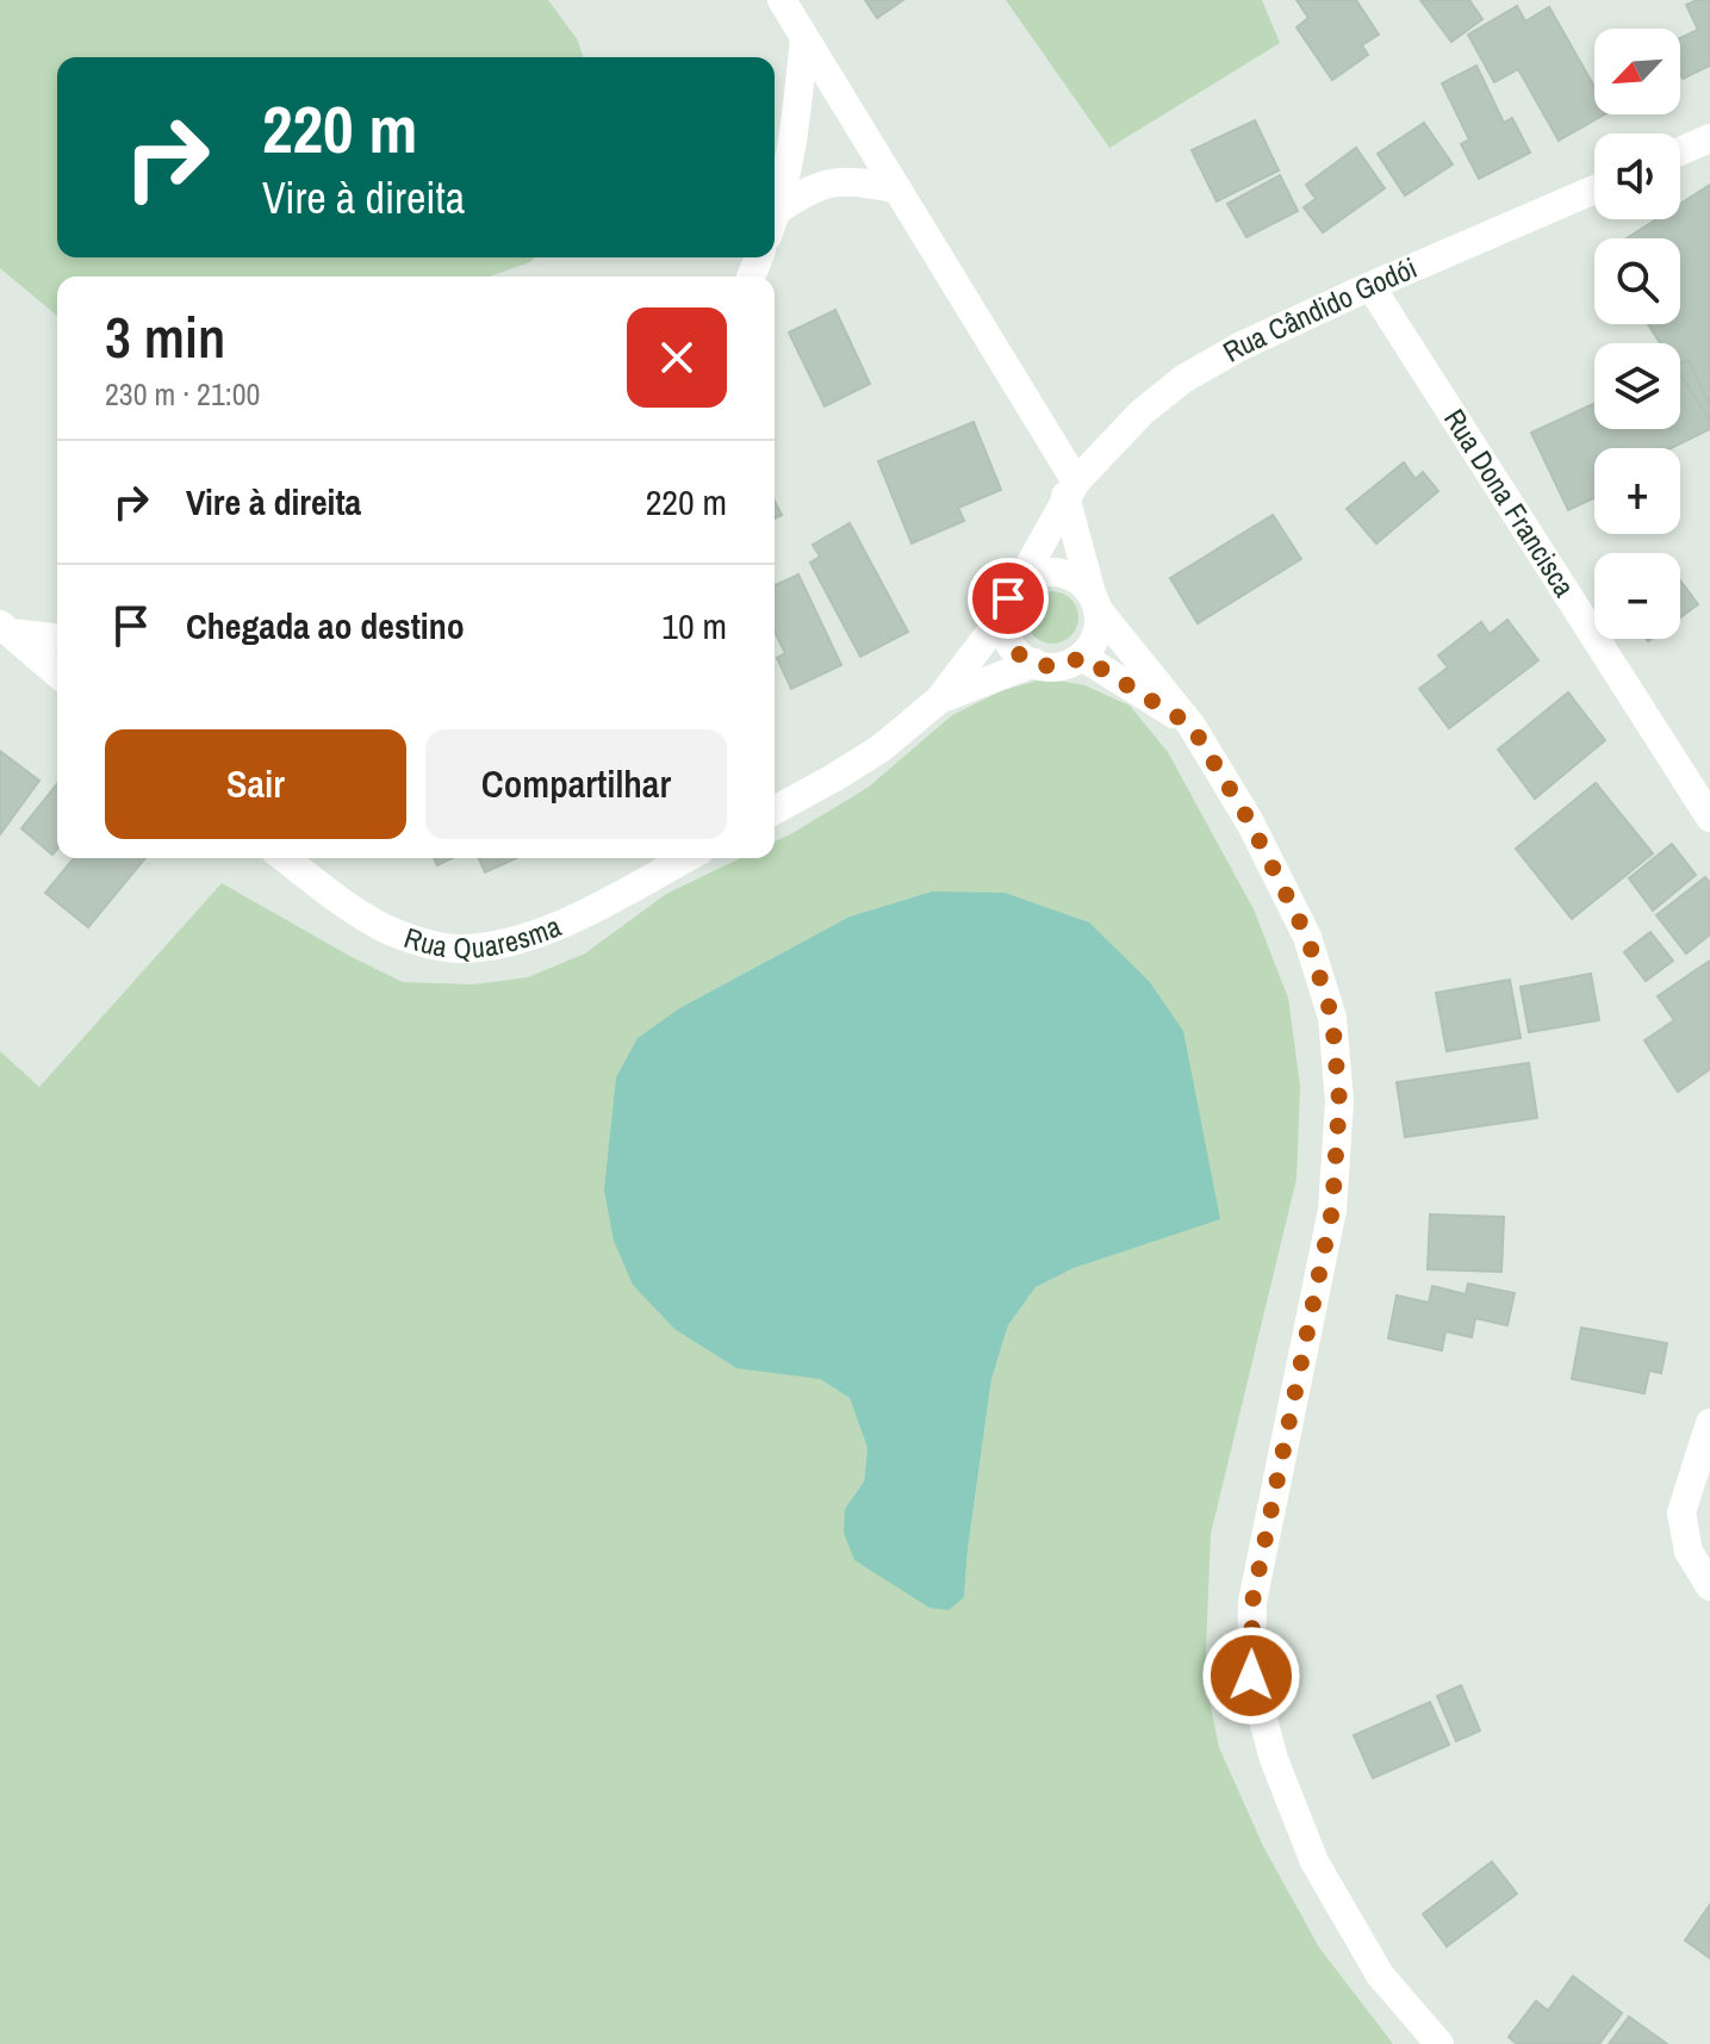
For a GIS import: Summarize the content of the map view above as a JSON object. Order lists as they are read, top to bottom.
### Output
{
  "streets": {
    "street": ["Rua Cândido Godói", "Rua Dona Francisca", "Rua Quaresma"]
  },
  "crossings": [
    ["Rua Cândido Godói", "Rua Dona Francisca"]
  ],
  "north": "bottom left",
  "page": {
    "map_buttons": ["+", "−"],
    "turn": ["220 m", "Vire à direita"],
    "heading": ["3 min", "230 m · 21:00"],
    "list": [
      {
        "name": "Vire à direita",
        "value": "220 m"
      },
      {
        "name": "Chegada ao destino",
        "value": "10 m"
      }
    ],
    "buttons": ["Sair", "Compartilhar"]
  }
}
